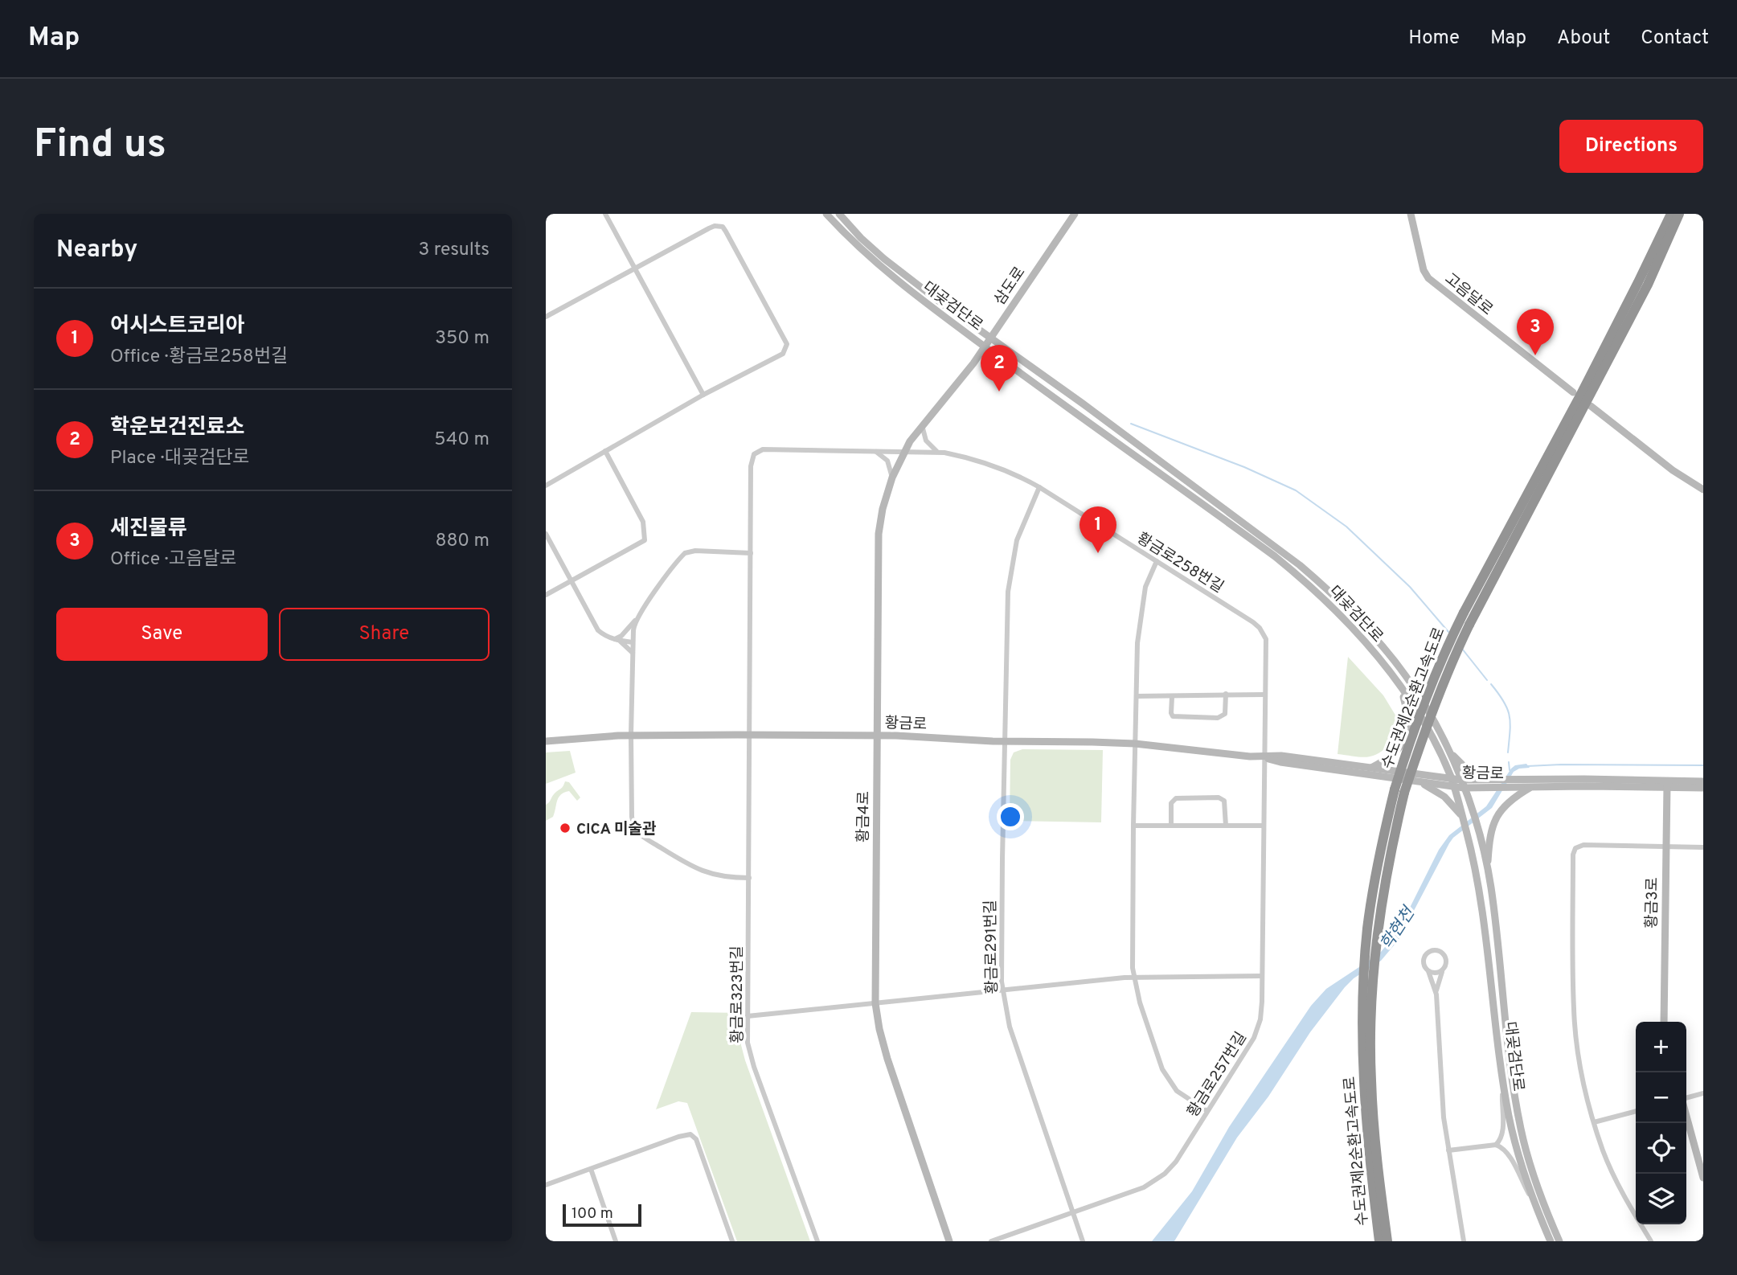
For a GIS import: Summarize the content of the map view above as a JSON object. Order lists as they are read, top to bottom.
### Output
{
  "streets": {
    "highway": ["수도권제2순환고속도로"],
    "street": [
      "삼도로",
      "고음달로",
      "대곶검단로",
      "황금로258번길",
      "황금로",
      "황금4로",
      "황금3로",
      "황금로291번길",
      "황금로323번길",
      "황금로257번길"
    ]
  },
  "crossings": [
    ["삼도로", "대곶검단로"],
    ["삼도로", "황금4로"],
    ["대곶검단로", "황금로"],
    ["황금로258번길", "황금로"],
    ["황금로258번길", "황금4로"],
    ["황금로258번길", "황금로291번길"],
    ["황금로258번길", "황금로323번길"],
    ["황금로258번길", "황금로257번길"],
    ["황금로", "황금4로"],
    ["황금로", "황금3로"],
    ["황금로", "황금로291번길"],
    ["황금로", "황금로323번길"],
    ["황금로", "황금로257번길"],
    ["황금로291번길", "황금로257번길"]
  ],
  "water": ["학현천"],
  "places": ["CICA 미술관"],
  "scale_bar": "100 m",
  "page": {
    "header": "Map",
    "nav": [
      "Home",
      "Map",
      "About",
      "Contact"
    ],
    "buttons": [
      "Directions",
      ["Save", "Share"]
    ],
    "title": "Find us",
    "heading": ["Nearby", "3 results"],
    "list": [
      {
        "mark": "1",
        "name": "어시스트코리아",
        "note": "Office · 황금로258번길",
        "value": "350 m"
      },
      {
        "mark": "2",
        "name": "학운보건진료소",
        "note": "Place · 대곶검단로",
        "value": "540 m"
      },
      {
        "mark": "3",
        "name": "세진물류",
        "note": "Office · 고음달로",
        "value": "880 m"
      }
    ],
    "pins": ["3", "2", "1"],
    "map_buttons": ["+", "−"],
    "scale": "100 m"
  }
}
